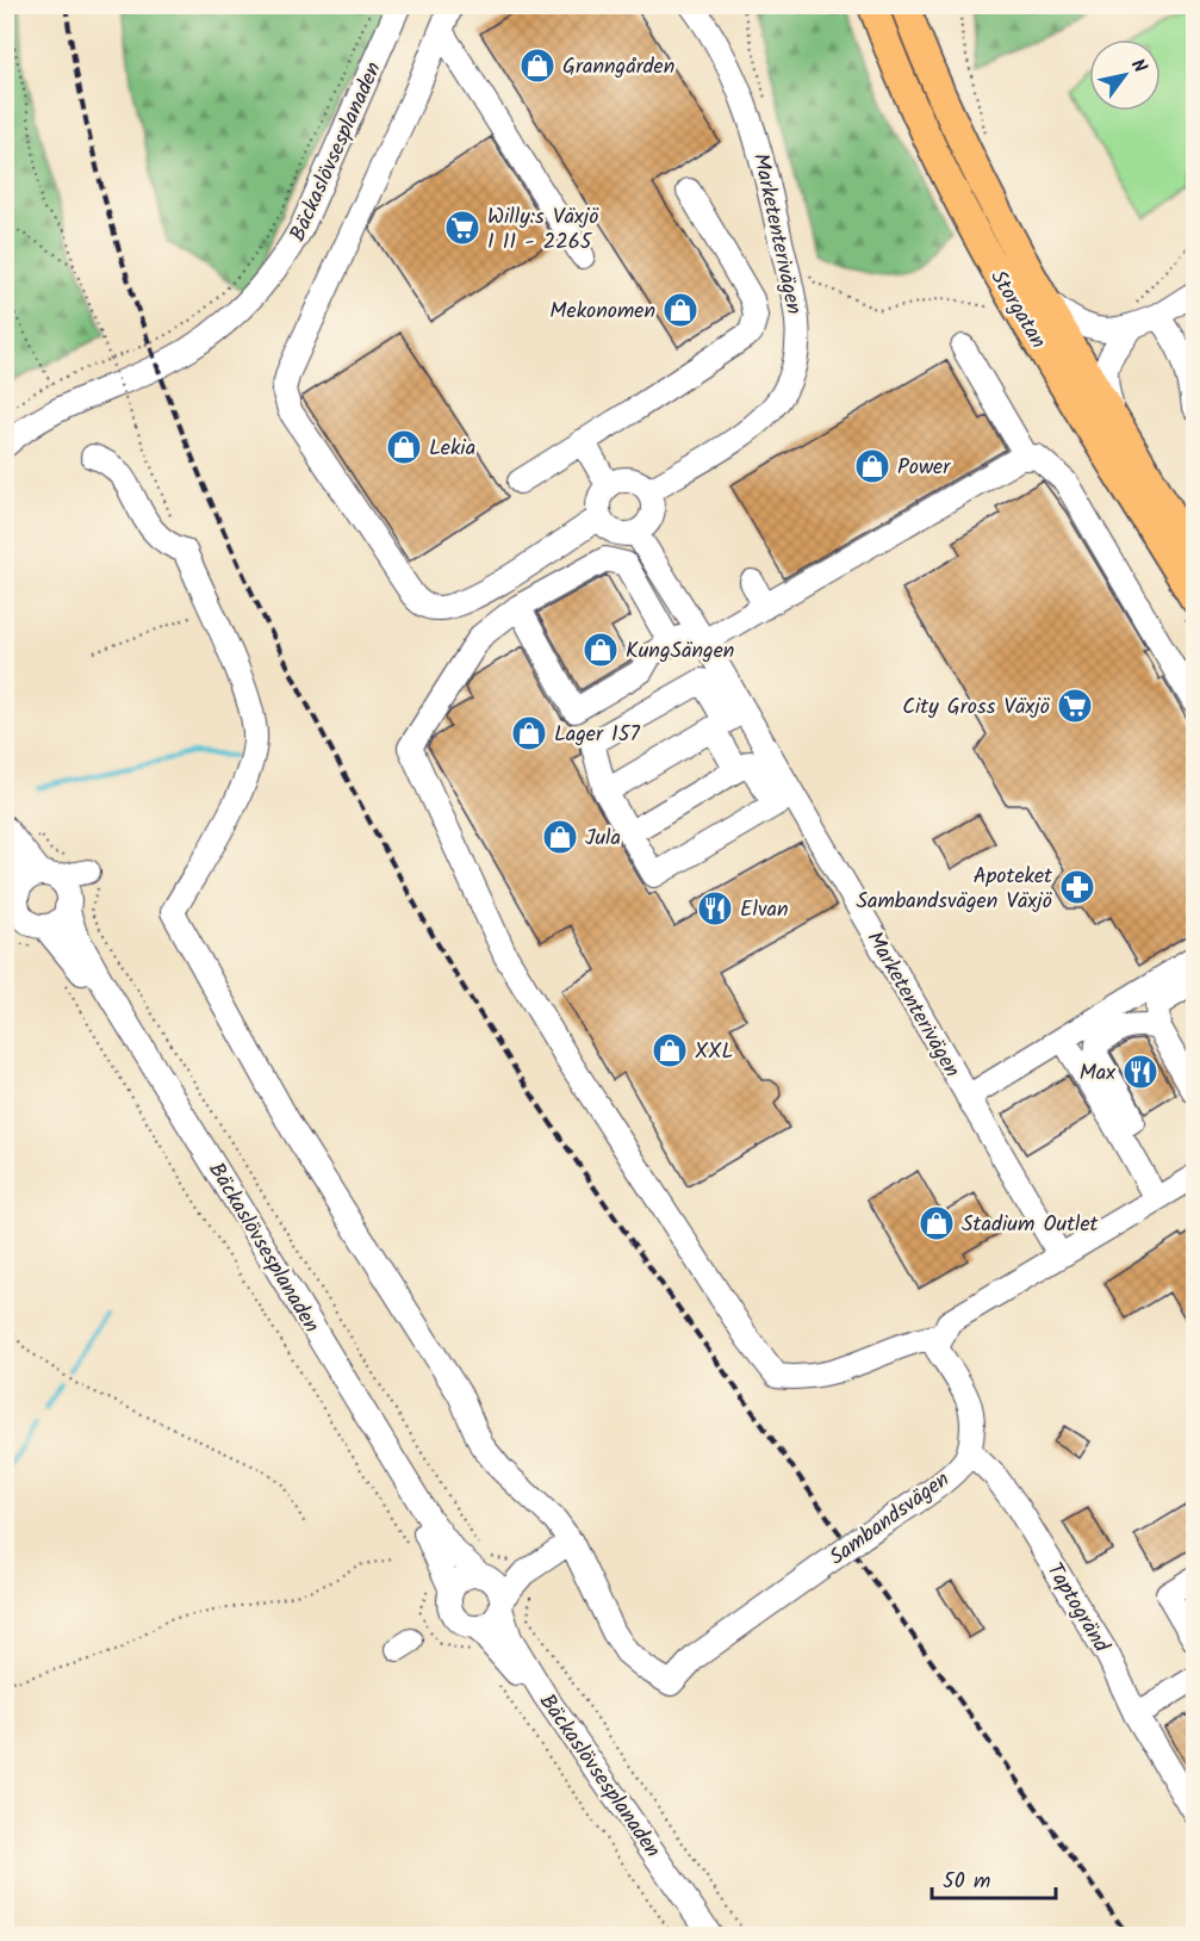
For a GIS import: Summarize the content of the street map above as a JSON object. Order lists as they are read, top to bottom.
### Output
{
  "streets": {
    "main road": ["Storgatan"],
    "street": [
      "Bäckaslövsesplanaden",
      "Marketenterivägen",
      "Sambandsvägen",
      "Taptogränd"
    ]
  },
  "crossings": [
    ["Sambandsvägen", "Taptogränd"]
  ],
  "places": {
    "shop": [
      "Granngården",
      "Mekonomen",
      "Lekia",
      "Power",
      "KungSängen",
      "Lager 157",
      "Jula",
      "XXL",
      "Stadium Outlet"
    ],
    "supermarket": ["Willy:s Växjö I 11 - 2265", "City Gross Växjö"],
    "pharmacy": ["Apoteket Sambandsvägen Växjö"],
    "restaurant": ["Elvan", "Max"]
  },
  "scale_bar": "50 m",
  "north": "top right"
}
